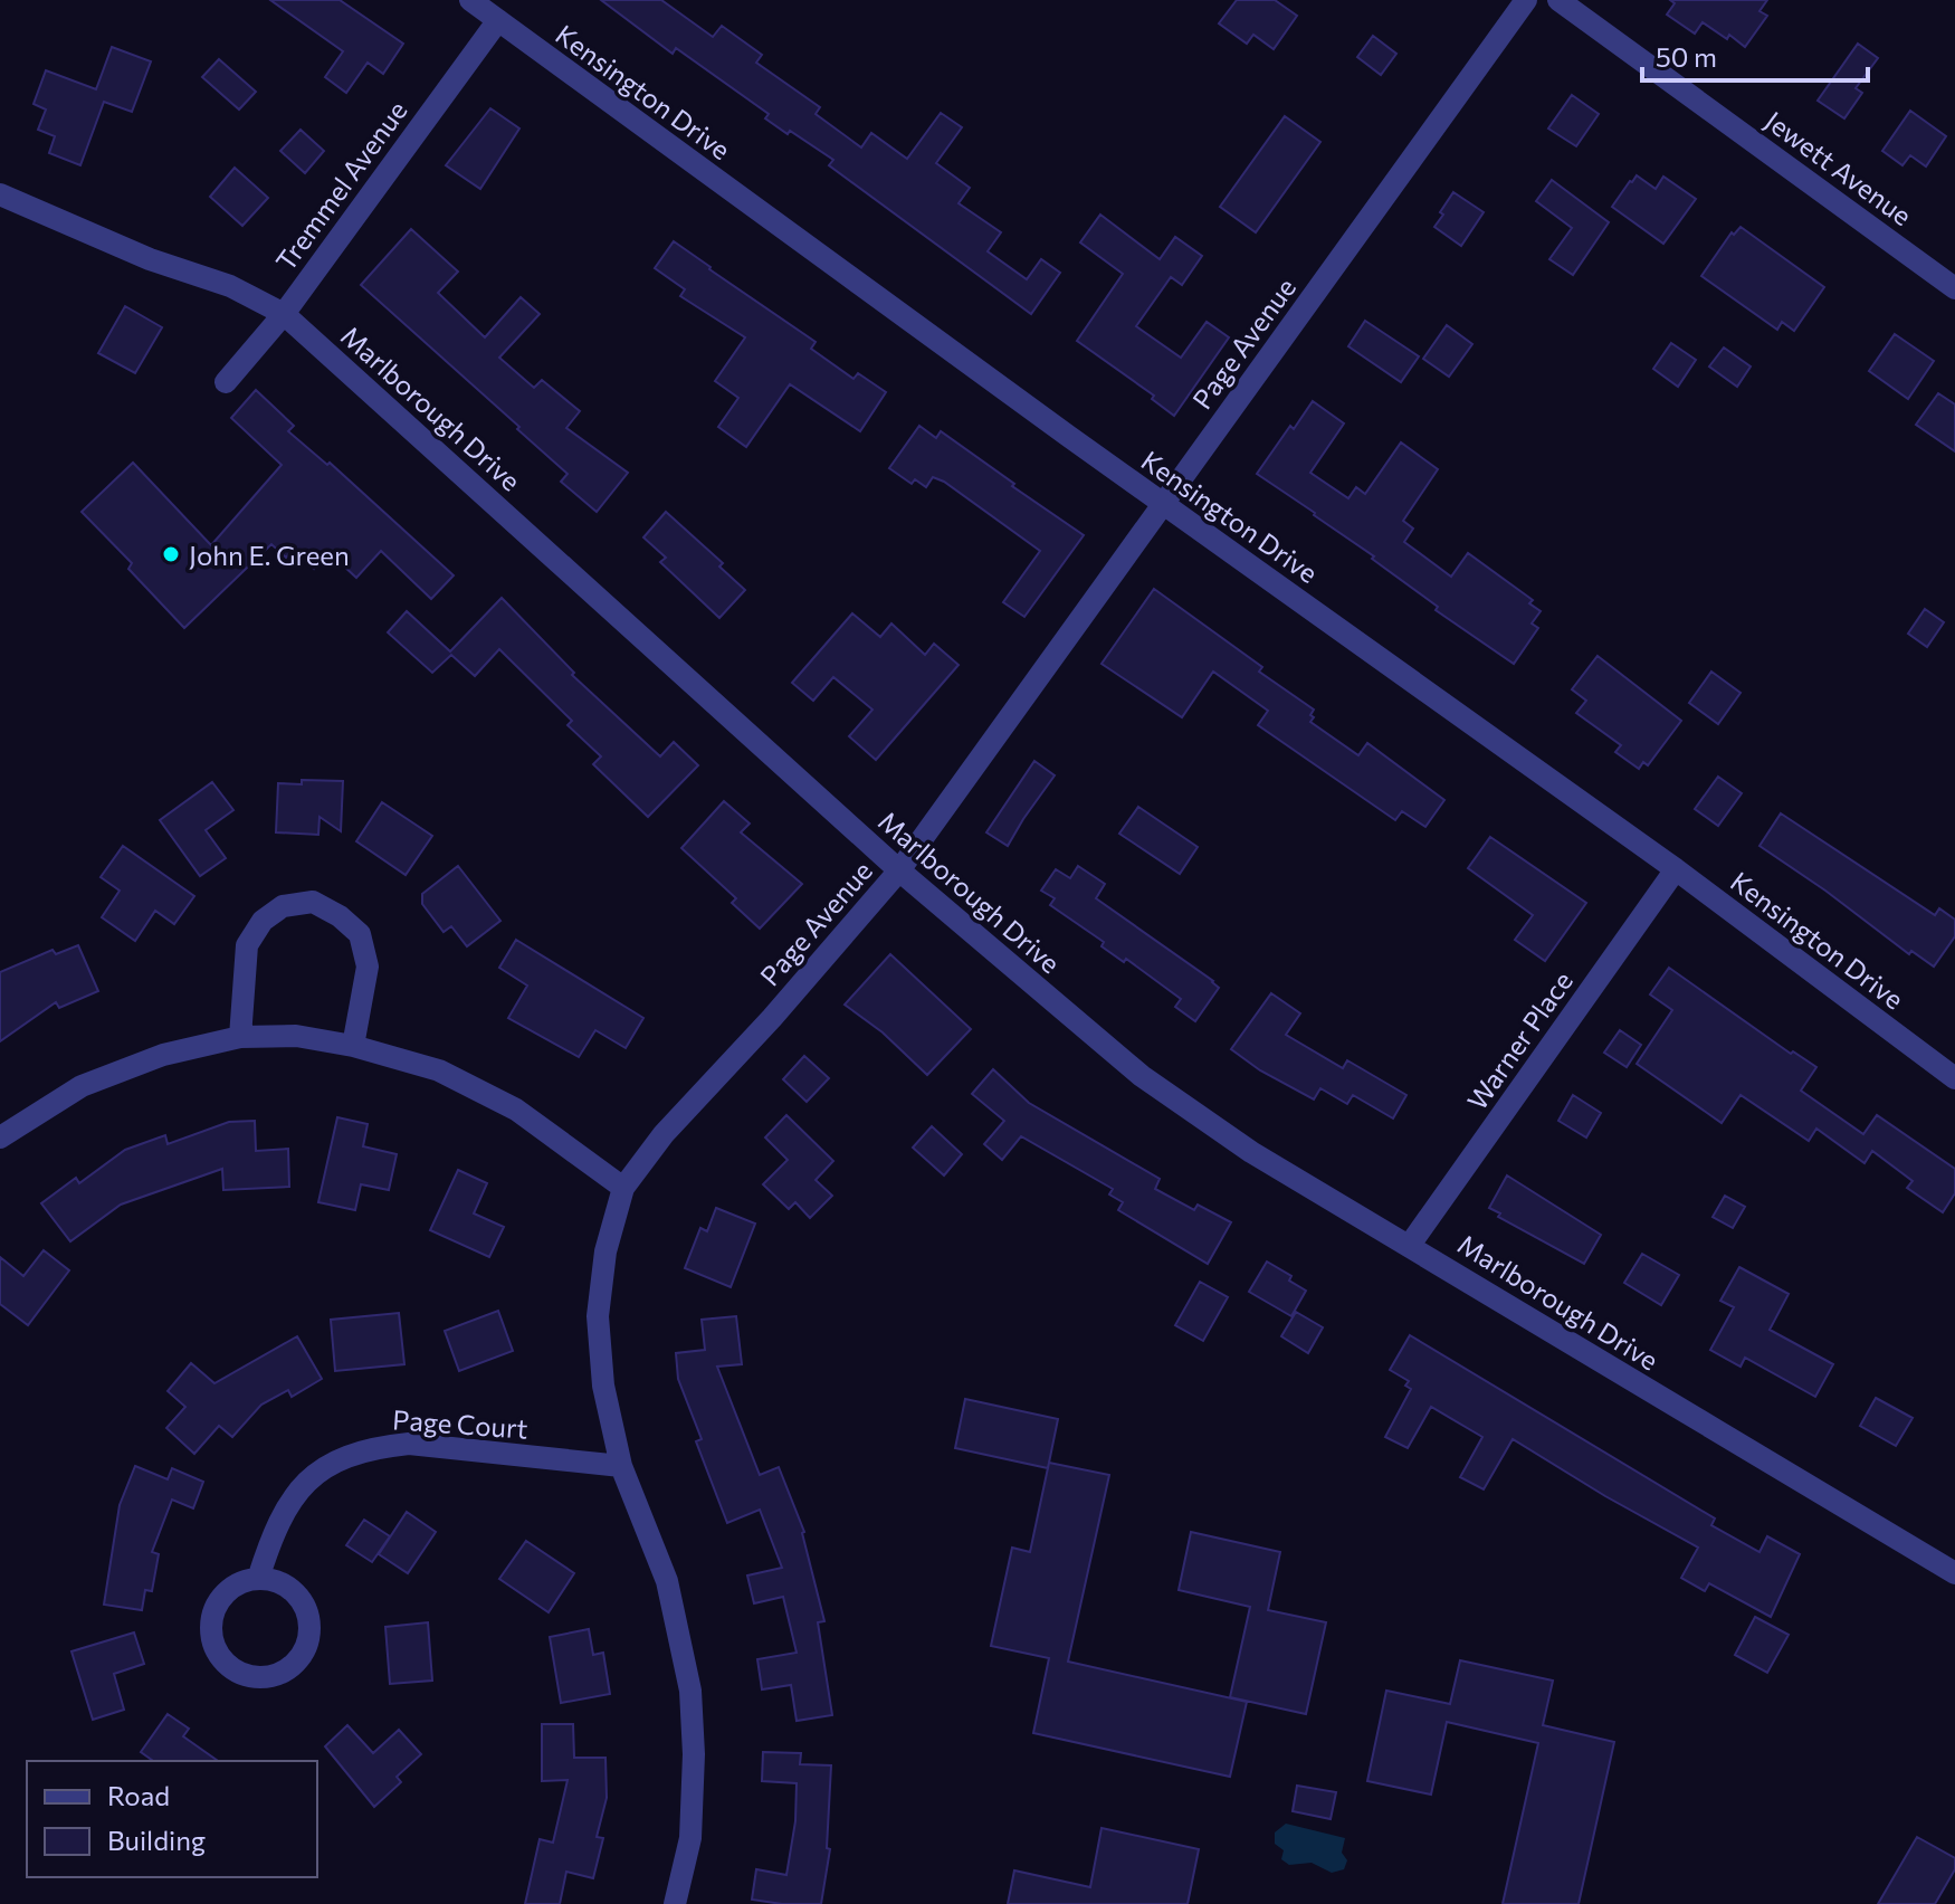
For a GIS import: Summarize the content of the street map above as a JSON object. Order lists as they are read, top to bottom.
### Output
{
  "streets": {
    "street": [
      "Kensington Drive",
      "Jewett Avenue",
      "Tremmel Avenue",
      "Page Avenue",
      "Marlborough Drive",
      "Warner Place",
      "Page Court"
    ]
  },
  "crossings": [
    ["Kensington Drive", "Tremmel Avenue"],
    ["Kensington Drive", "Page Avenue"],
    ["Kensington Drive", "Warner Place"],
    ["Tremmel Avenue", "Marlborough Drive"],
    ["Page Avenue", "Marlborough Drive"],
    ["Page Avenue", "Page Court"],
    ["Marlborough Drive", "Warner Place"]
  ],
  "places": ["John E. Green"],
  "legend": ["Road", "Building"],
  "scale_bar": "50 m"
}
